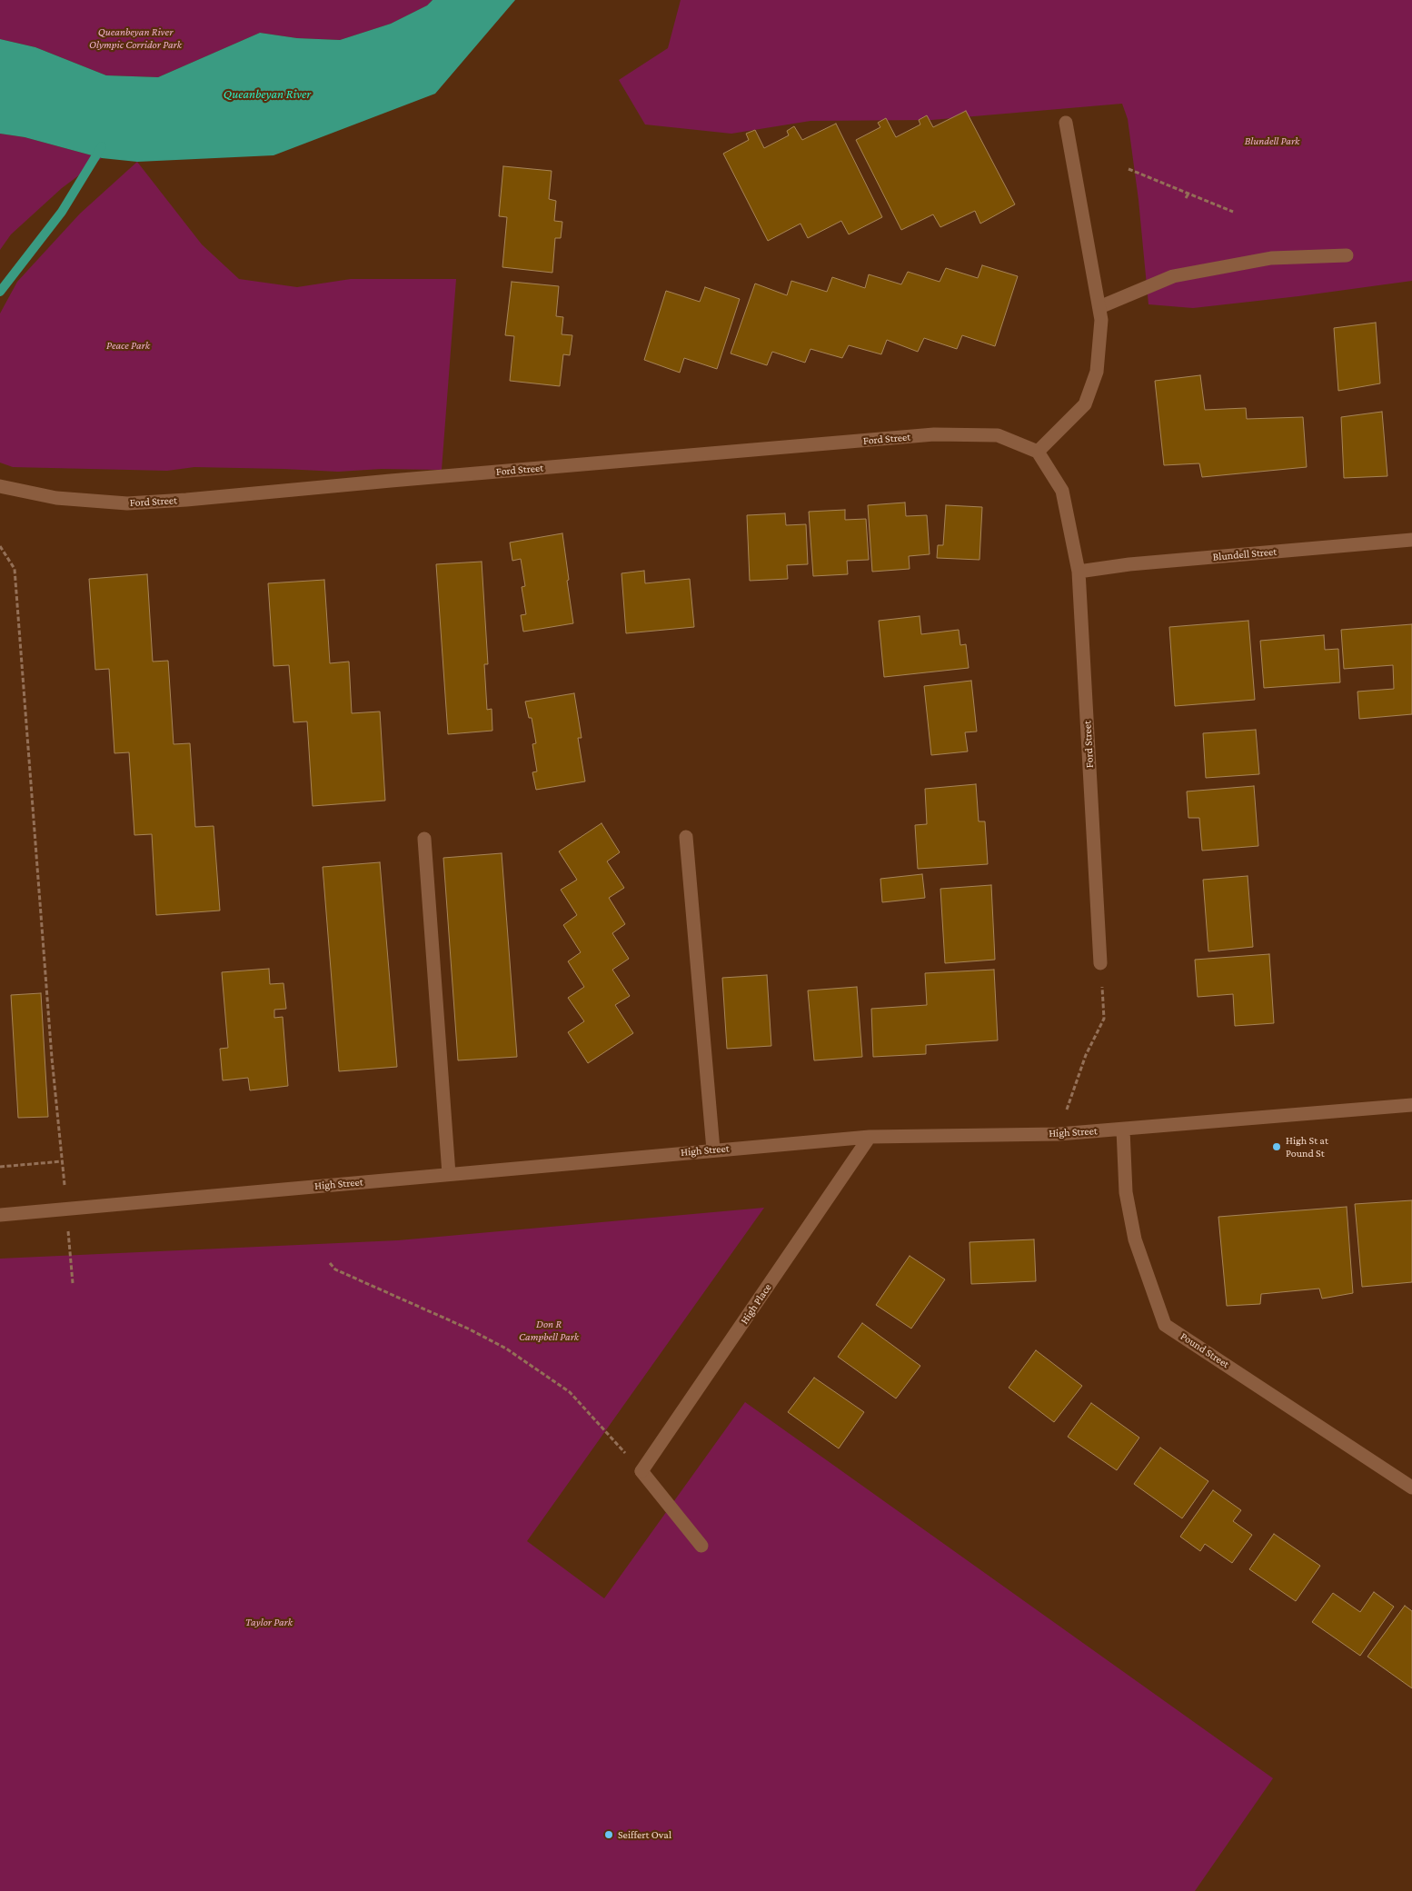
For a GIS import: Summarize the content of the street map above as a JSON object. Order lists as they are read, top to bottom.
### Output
{
  "streets": {
    "street": [
      "Ford Street",
      "Blundell Street",
      "High Street",
      "High Place",
      "Pound Street"
    ]
  },
  "crossings": [
    ["Ford Street", "Blundell Street"],
    ["High Street", "High Place"],
    ["High Street", "Pound Street"]
  ],
  "water": ["Queanbeyan River"],
  "parks": [
    "Queanbeyan River Olympic Corridor Park",
    "Blundell Park",
    "Peace Park",
    "Don R Campbell Park",
    "Taylor Park"
  ],
  "places": ["High St at Pound St", "Seiffert Oval"]
}
